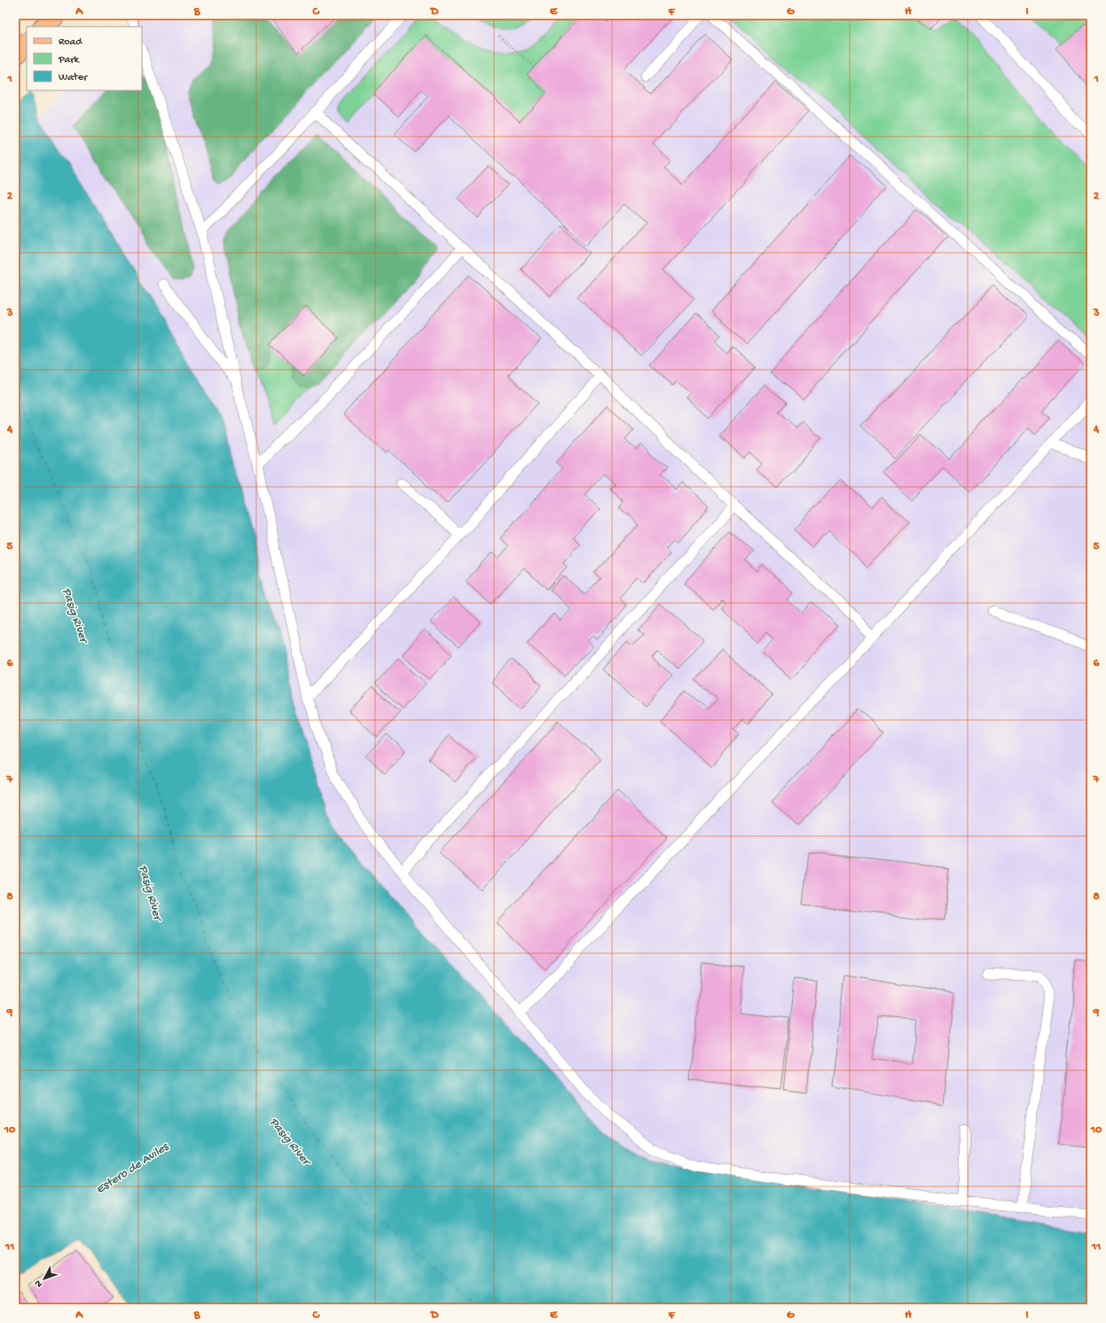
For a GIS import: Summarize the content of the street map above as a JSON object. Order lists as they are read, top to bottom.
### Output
{
  "water": ["Pasig River", "Estero de Aviles"],
  "legend": ["Road", "Park", "Water"],
  "north": "bottom left",
  "grid": {
    "columns": [
      "A",
      "B",
      "C",
      "D",
      "E",
      "F",
      "G",
      "H",
      "I"
    ],
    "rows": [
      "1",
      "2",
      "3",
      "4",
      "5",
      "6",
      "7",
      "8",
      "9",
      "10",
      "11"
    ]
  }
}
